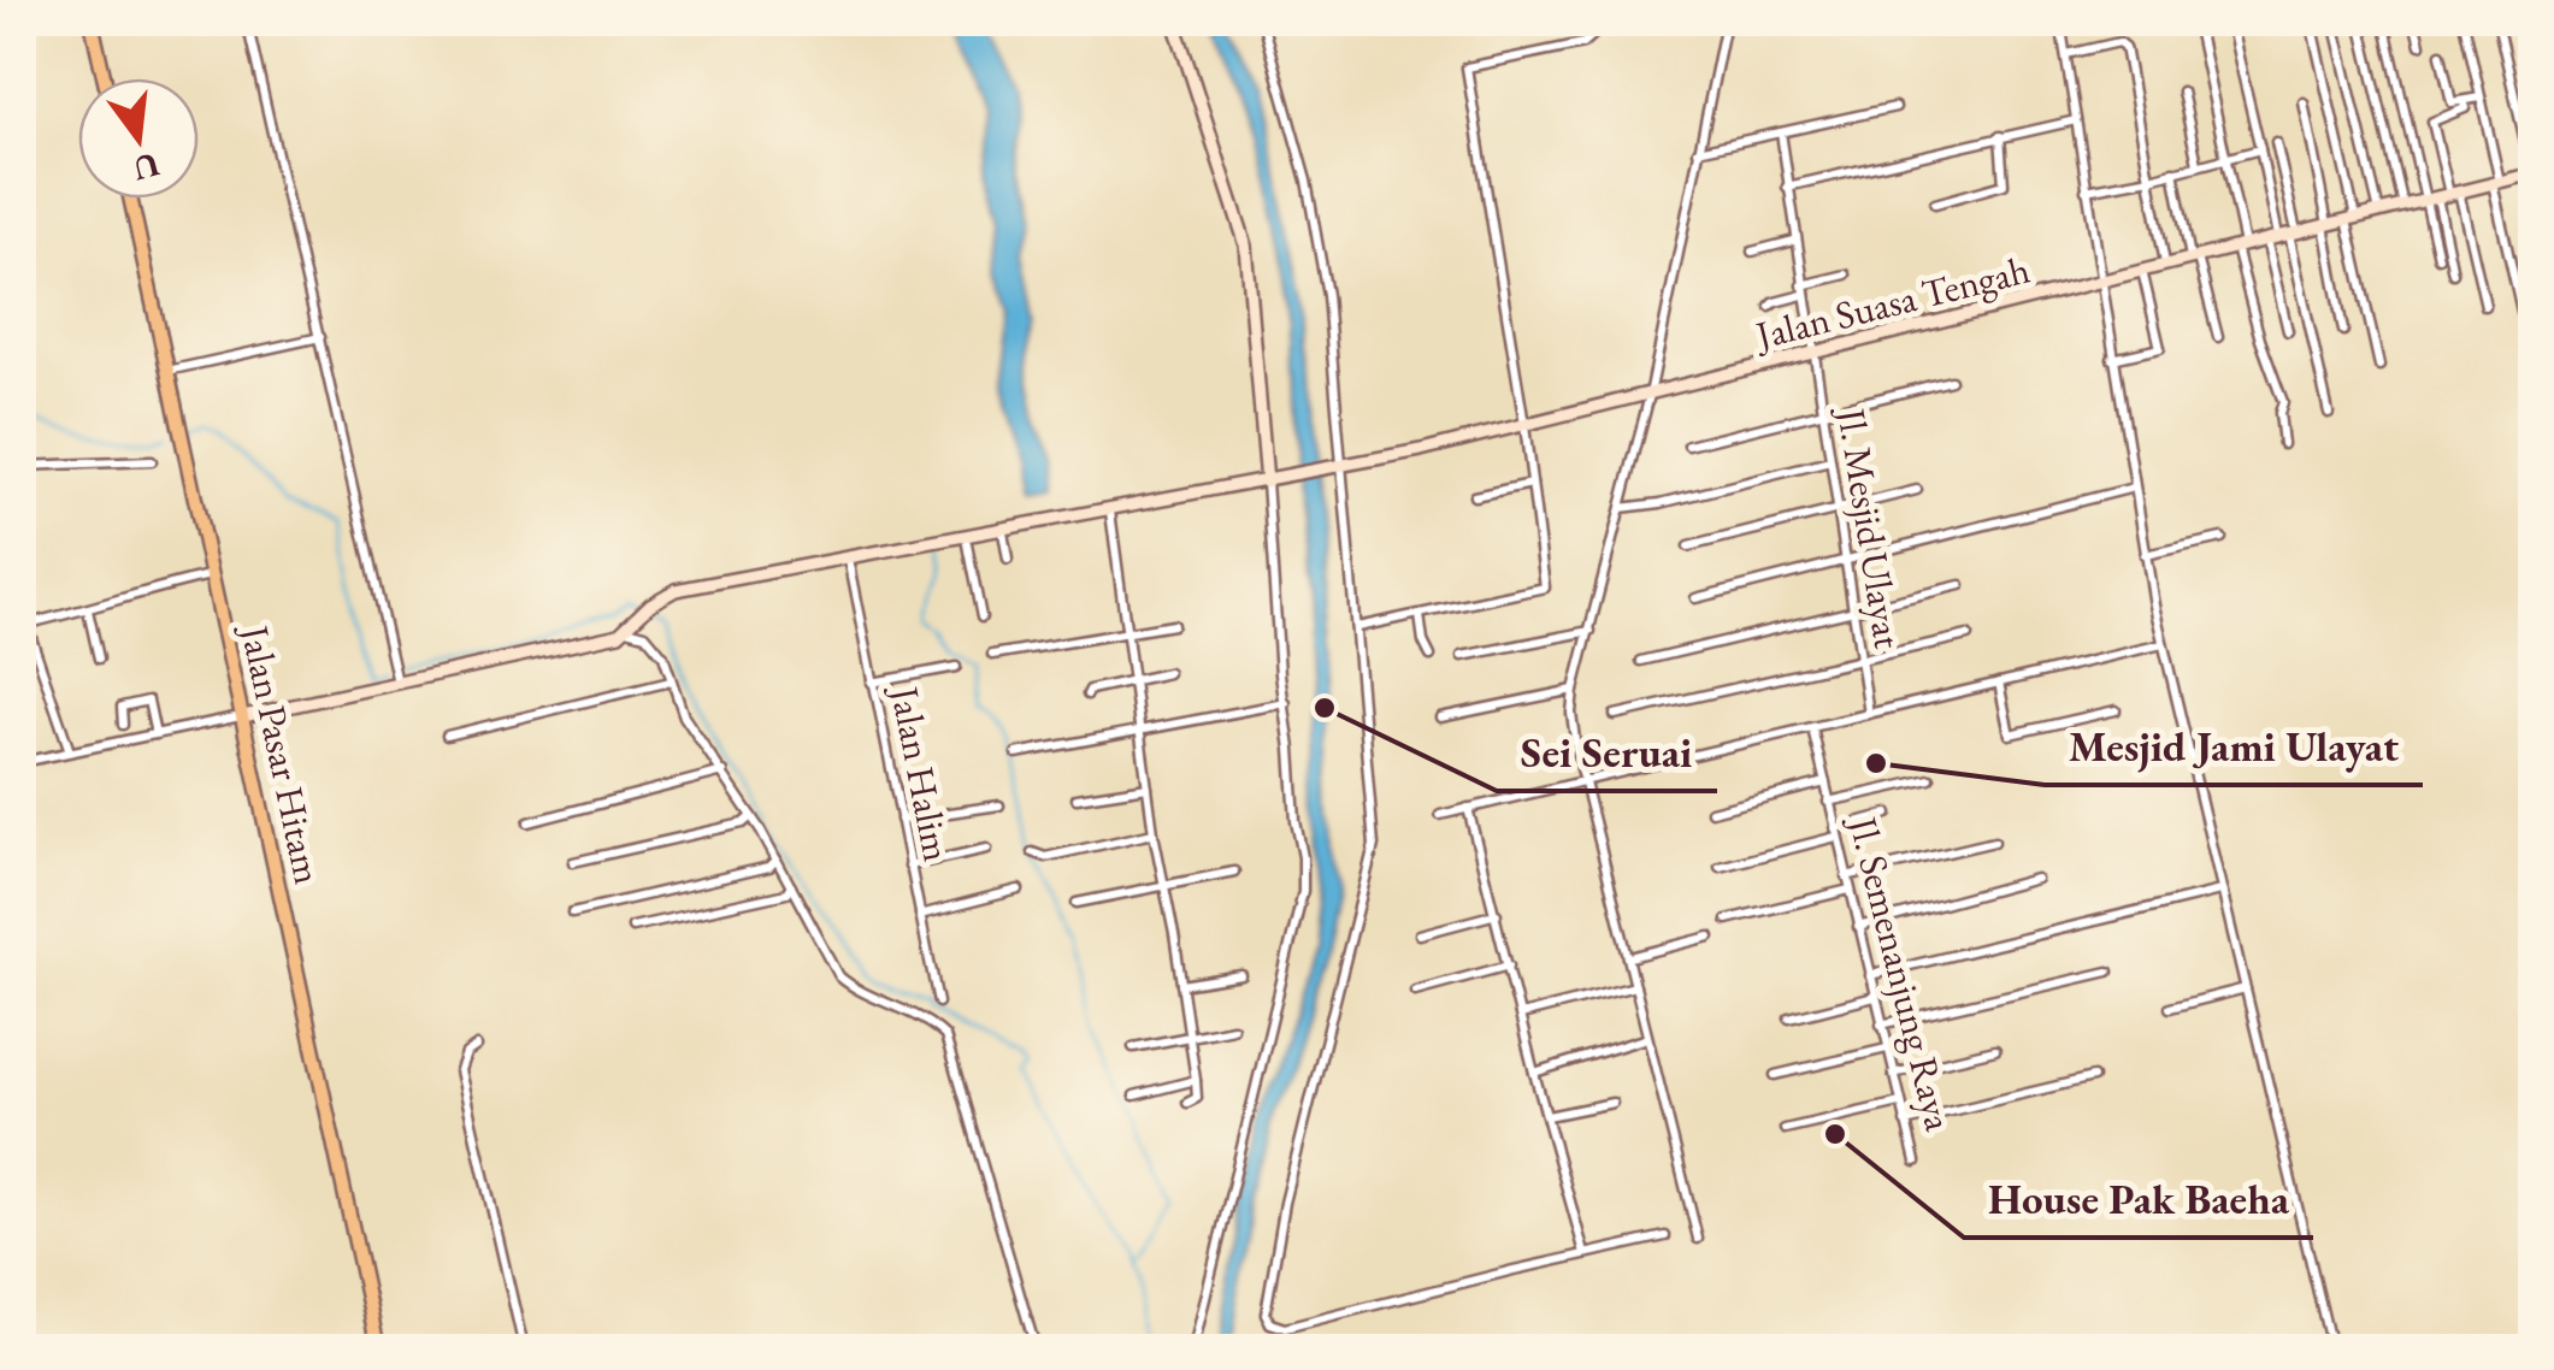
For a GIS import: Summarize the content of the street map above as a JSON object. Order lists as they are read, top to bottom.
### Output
{
  "streets": {
    "main road": ["Jalan Suasa Tengah", "Jalan Pasar Hitam"],
    "street": ["Jl. Mesjid Ulayat", "Jalan Halim", "Jl. Semenanjung Raya"]
  },
  "crossings": [
    ["Jalan Suasa Tengah", "Jl. Mesjid Ulayat"],
    ["Jalan Suasa Tengah", "Jalan Halim"]
  ],
  "places": ["Sei Seruai", "Mesjid Jami Ulayat", "House Pak Baeha"],
  "north": "bottom"
}
